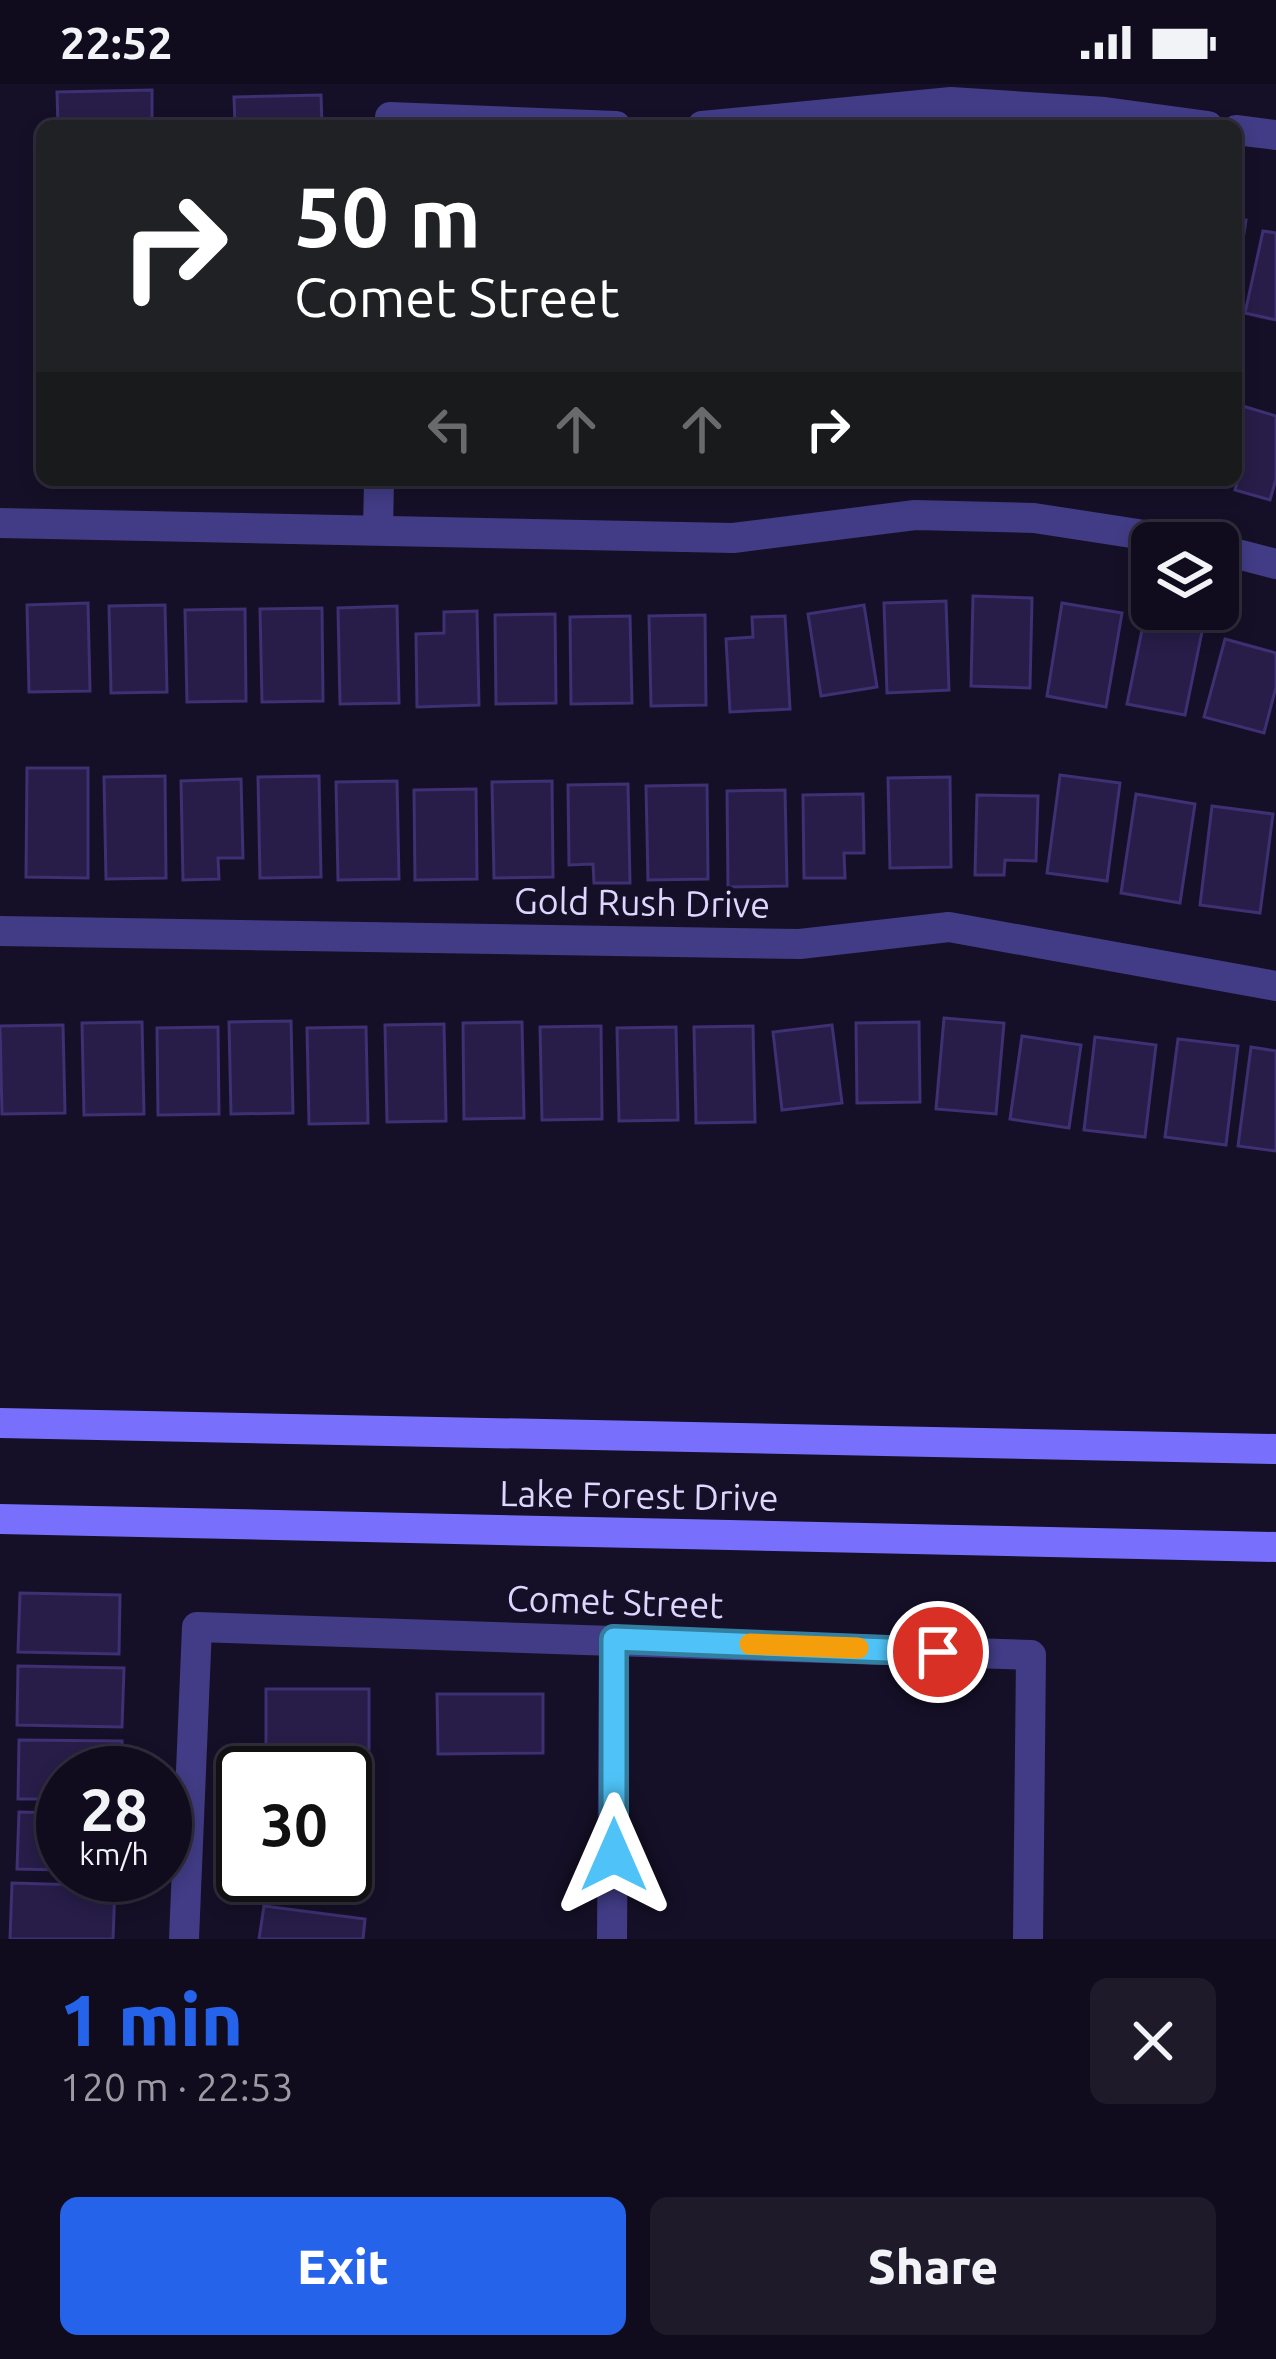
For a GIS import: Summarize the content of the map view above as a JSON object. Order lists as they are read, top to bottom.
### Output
{
  "streets": {
    "main road": ["Lake Forest Drive"],
    "street": ["Gold Rush Drive", "Comet Street"]
  },
  "page": {
    "status": "22:52",
    "turn": ["50 m", "Comet Street"],
    "speed": "28 km/h",
    "limit": "30",
    "heading": ["1 min", "120 m · 22:53"],
    "buttons": ["Exit", "Share"]
  }
}
